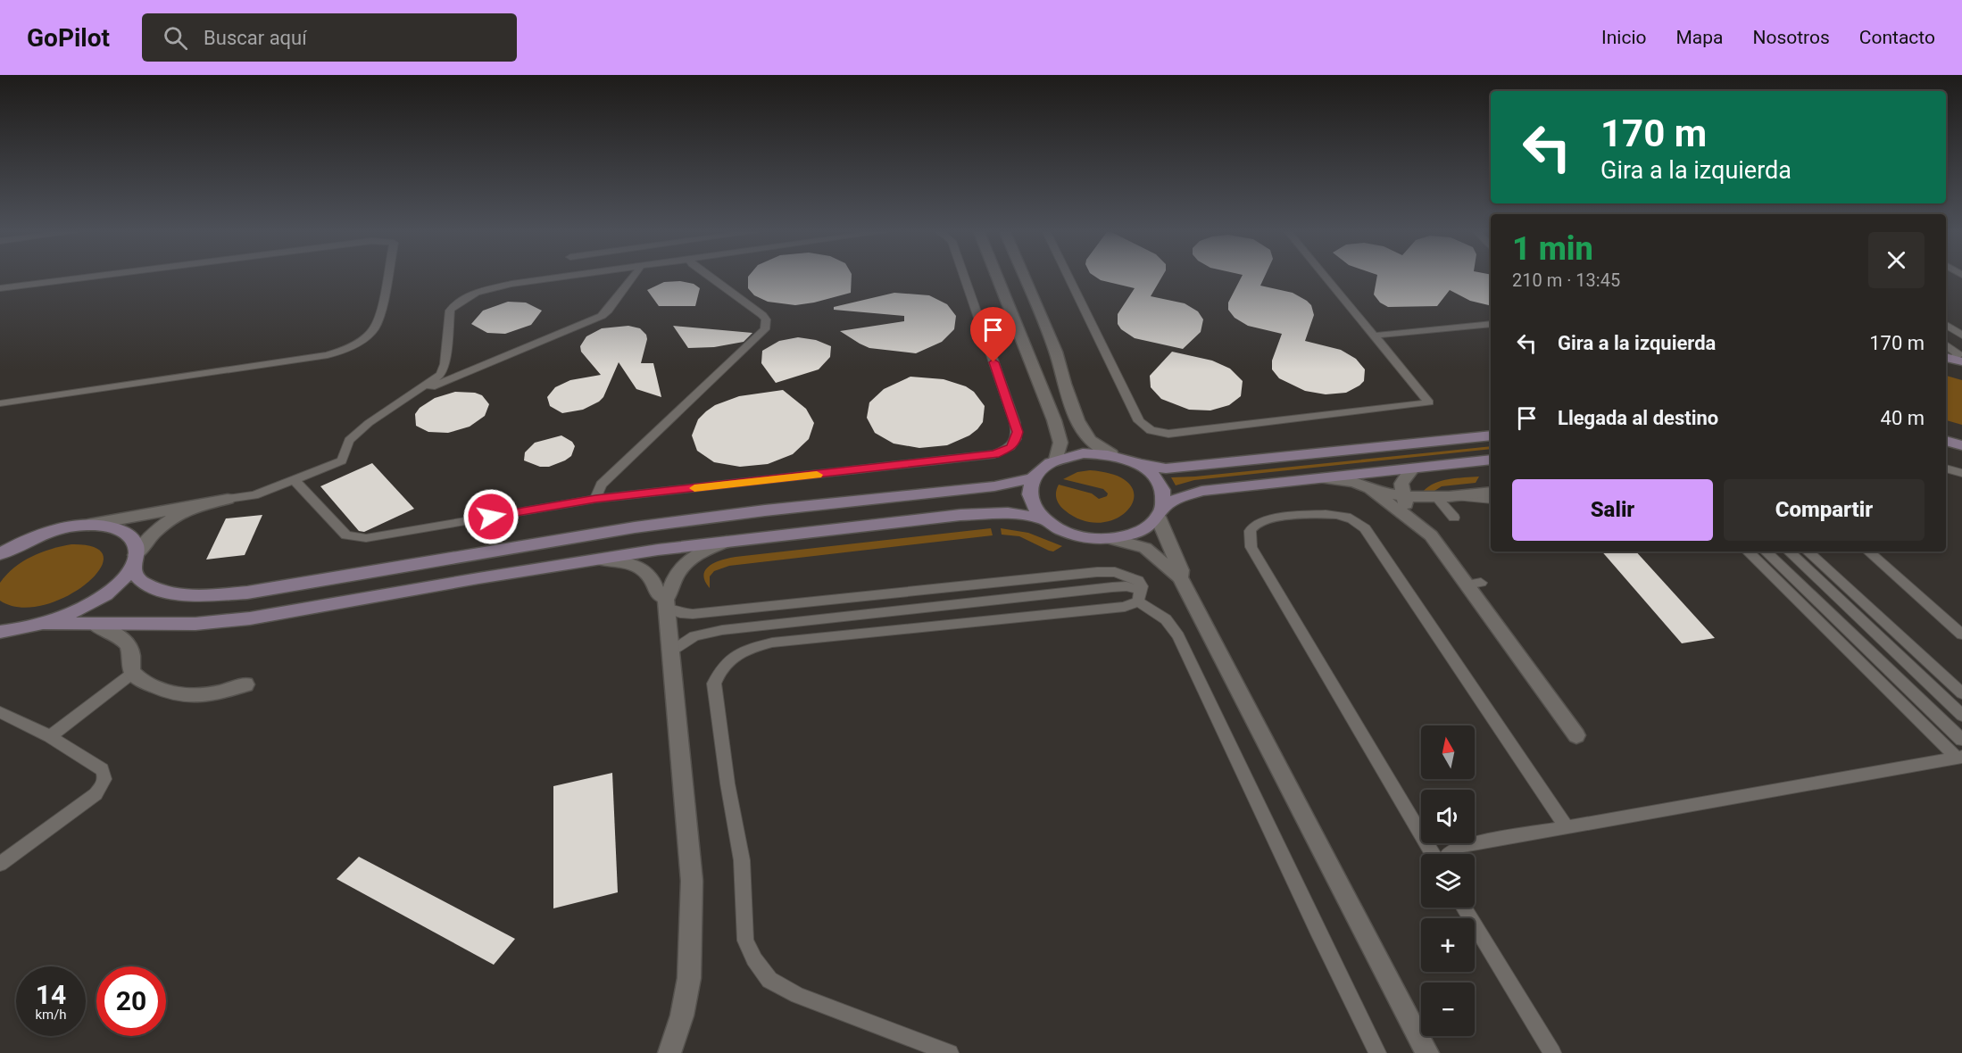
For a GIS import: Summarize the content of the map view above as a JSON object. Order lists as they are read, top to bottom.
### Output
{
  "north": "top",
  "page": {
    "header": "GoPilot",
    "search": "Buscar aquí",
    "nav": [
      "Inicio",
      "Mapa",
      "Nosotros",
      "Contacto"
    ],
    "turn": ["170 m", "Gira a la izquierda"],
    "heading": ["1 min", "210 m · 13:45"],
    "list": [
      {
        "name": "Gira a la izquierda",
        "value": "170 m"
      },
      {
        "name": "Llegada al destino",
        "value": "40 m"
      }
    ],
    "buttons": ["Salir", "Compartir"],
    "map_buttons": ["+", "−"],
    "speed": "14 km/h",
    "limit": "20"
  }
}
